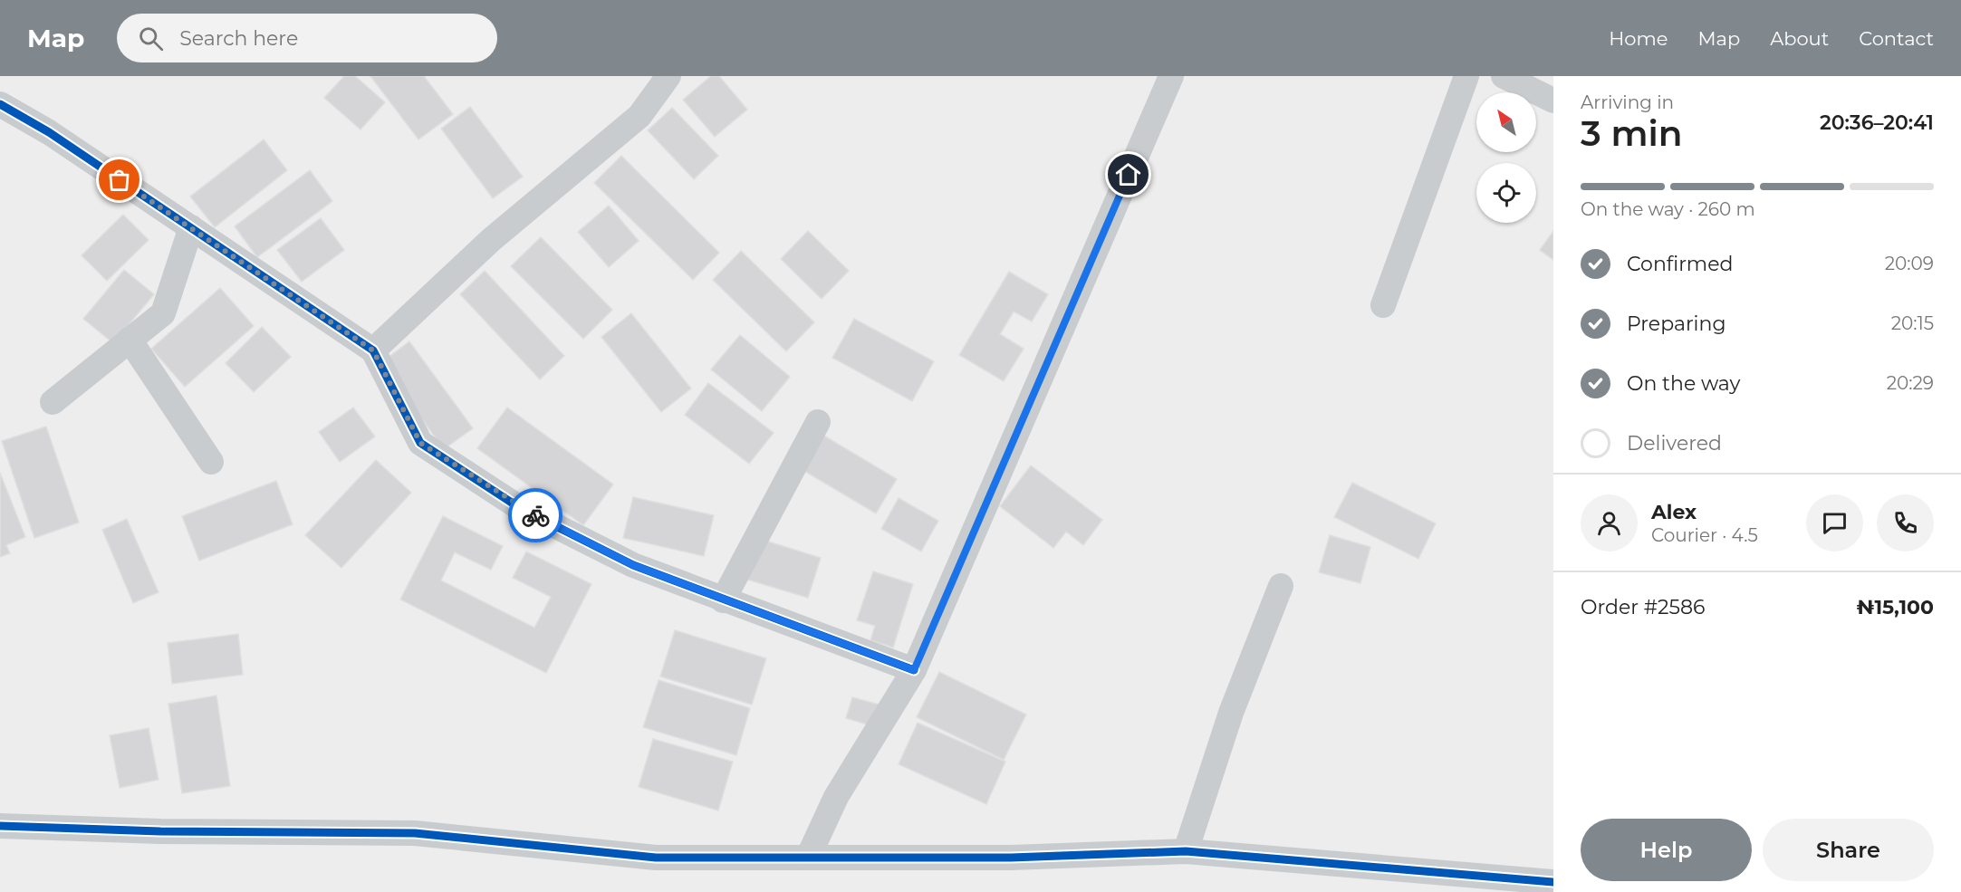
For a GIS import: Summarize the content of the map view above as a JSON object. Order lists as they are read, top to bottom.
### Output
{
  "north": "top left",
  "page": {
    "header": "Map",
    "search": "Search here",
    "nav": [
      "Home",
      "Map",
      "About",
      "Contact"
    ],
    "heading": ["3 min", "Arriving in", "20:36–20:41"],
    "panel": [
      "Alex",
      "Courier · 4.5",
      "Order #2586",
      "₦15,100"
    ],
    "bar": "On the way · 260 m",
    "list": [
      ["Confirmed", "20:09"],
      ["Preparing", "20:15"],
      ["On the way", "20:29"],
      "Delivered"
    ],
    "buttons": ["Help", "Share"]
  }
}
